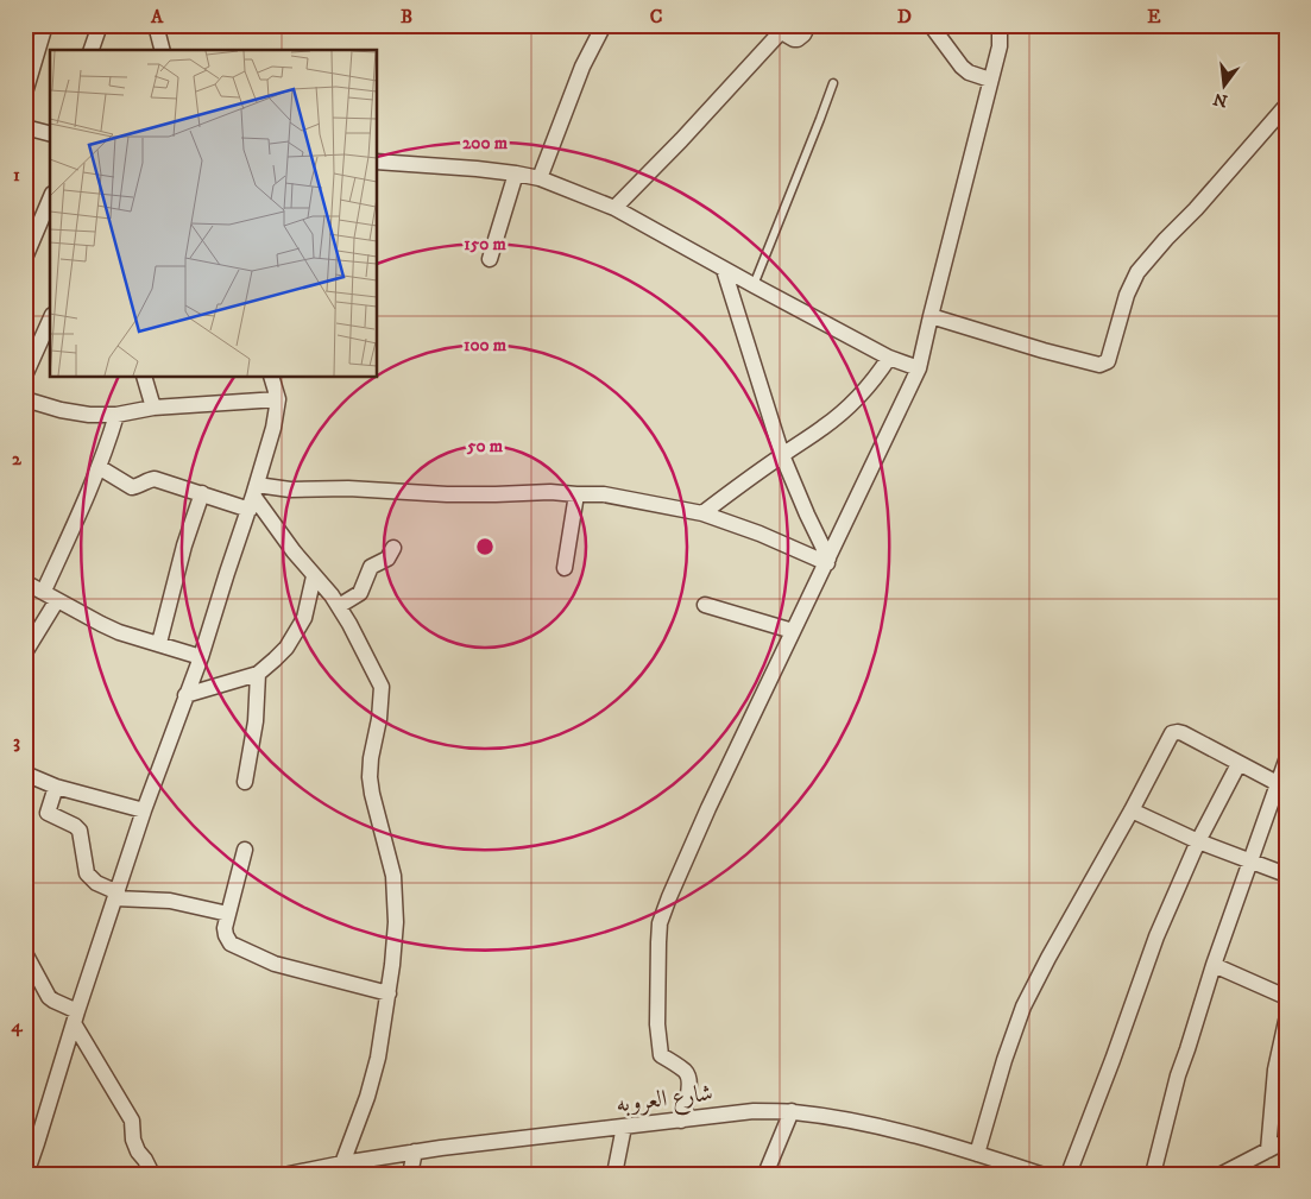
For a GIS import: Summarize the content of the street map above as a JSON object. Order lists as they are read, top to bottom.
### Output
{
  "streets": {
    "street": ["شارع العروبه"]
  },
  "north": "bottom",
  "grid": {
    "columns": [
      "A",
      "B",
      "C",
      "D",
      "E"
    ],
    "rows": [
      "1",
      "2",
      "3",
      "4"
    ]
  },
  "rings": [
    "200 m",
    "150 m",
    "100 m",
    "50 m"
  ]
}
